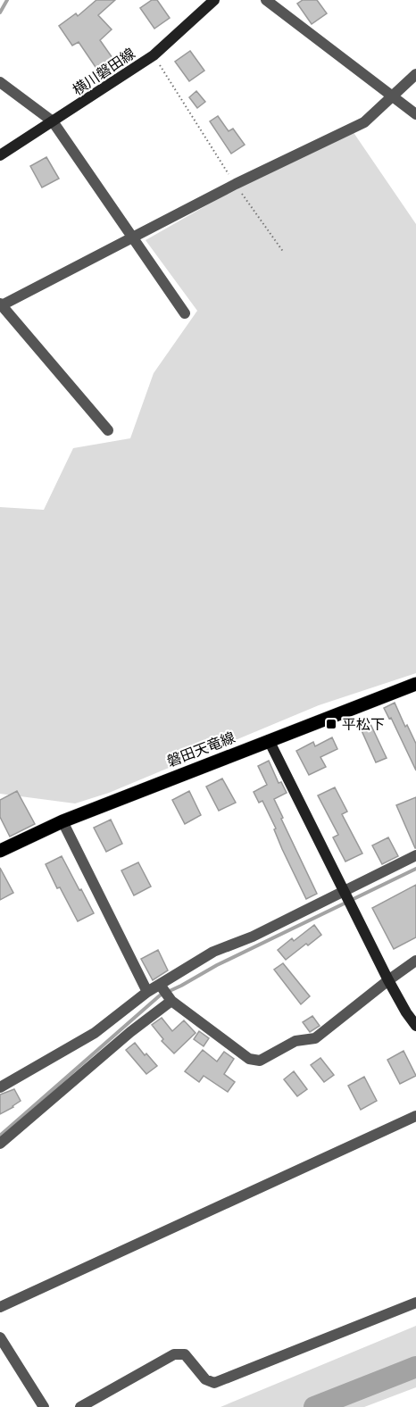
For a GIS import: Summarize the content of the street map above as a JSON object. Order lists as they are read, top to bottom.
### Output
{
  "streets": {
    "main road": ["磐田天竜線"],
    "street": ["横川磐田線"]
  },
  "places": {
    "transit": ["平松下"]
  }
}
